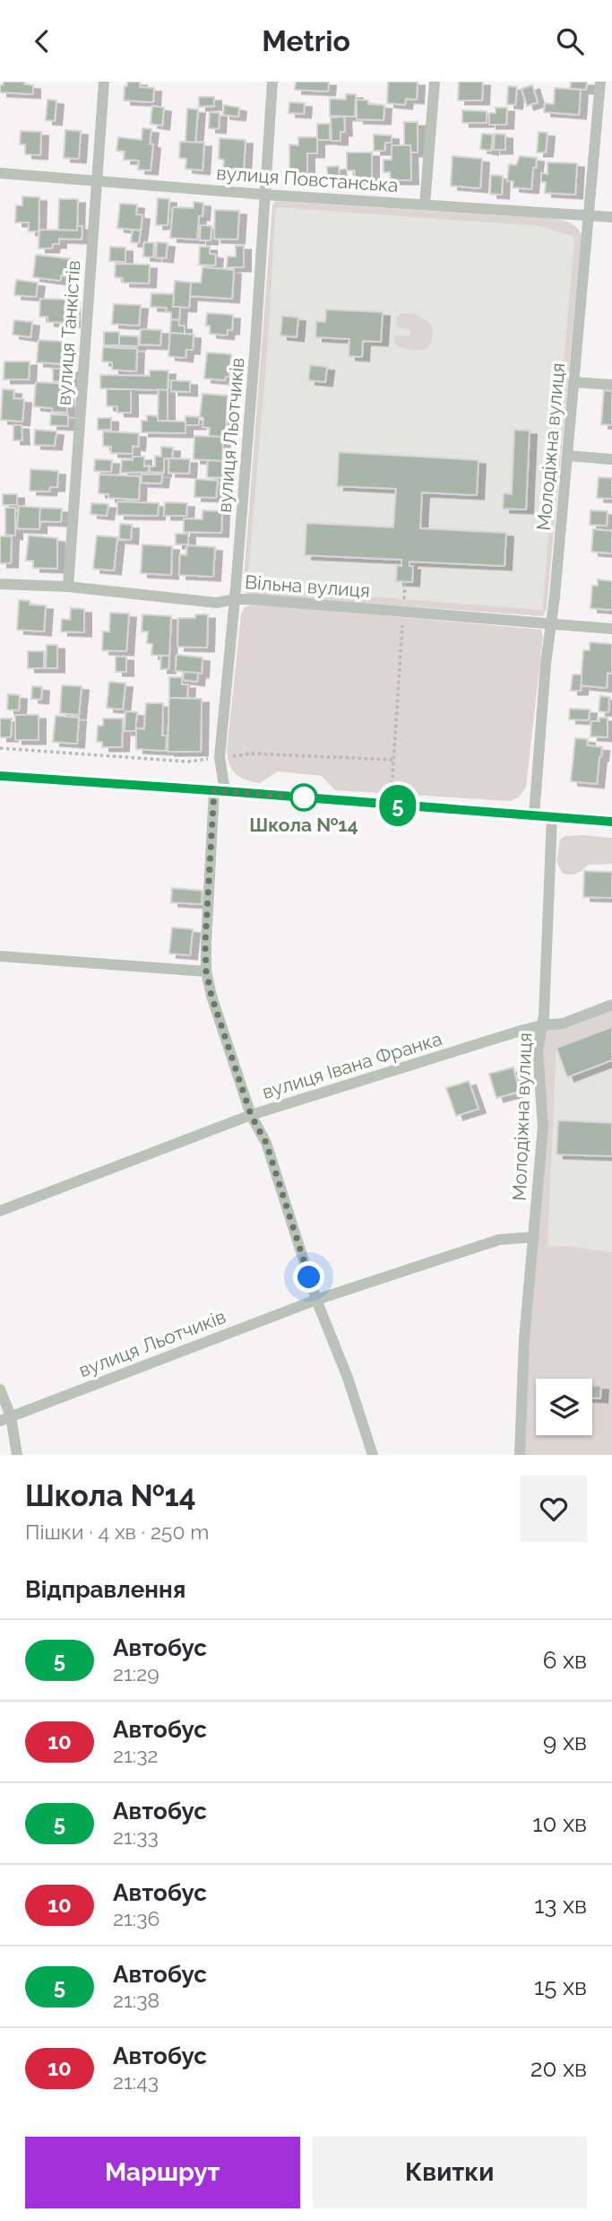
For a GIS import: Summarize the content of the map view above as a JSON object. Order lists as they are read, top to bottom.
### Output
{
  "streets": {
    "street": [
      "вулиця Повстанська",
      "вулиця Танкістів",
      "вулиця Льотчиків",
      "Молодіжна вулиця",
      "Вільна вулиця",
      "вулиця Івана Франка"
    ]
  },
  "crossings": [
    ["вулиця Повстанська", "вулиця Танкістів"],
    ["вулиця Повстанська", "вулиця Льотчиків"],
    ["вулиця Повстанська", "Молодіжна вулиця"],
    ["вулиця Танкістів", "Вільна вулиця"],
    ["вулиця Льотчиків", "Молодіжна вулиця"],
    ["вулиця Льотчиків", "Вільна вулиця"],
    ["вулиця Льотчиків", "вулиця Івана Франка"],
    ["Молодіжна вулиця", "Вільна вулиця"],
    ["Молодіжна вулиця", "вулиця Івана Франка"]
  ],
  "places": ["Школа №14"],
  "lines": ["bus line 5"],
  "page": {
    "header": "Metrio",
    "on_map": "5",
    "heading": [
      ["Школа №14", "Пішки · 4 хв · 250 m"],
      "Відправлення"
    ],
    "list": [
      {
        "mark": "5",
        "name": "Автобус",
        "note": "21:29",
        "value": "6 хв"
      },
      {
        "mark": "10",
        "name": "Автобус",
        "note": "21:32",
        "value": "9 хв"
      },
      {
        "mark": "5",
        "name": "Автобус",
        "note": "21:33",
        "value": "10 хв"
      },
      {
        "mark": "10",
        "name": "Автобус",
        "note": "21:36",
        "value": "13 хв"
      },
      {
        "mark": "5",
        "name": "Автобус",
        "note": "21:38",
        "value": "15 хв"
      },
      {
        "mark": "10",
        "name": "Автобус",
        "note": "21:43",
        "value": "20 хв"
      }
    ],
    "buttons": ["Маршрут", "Квитки"]
  }
}
